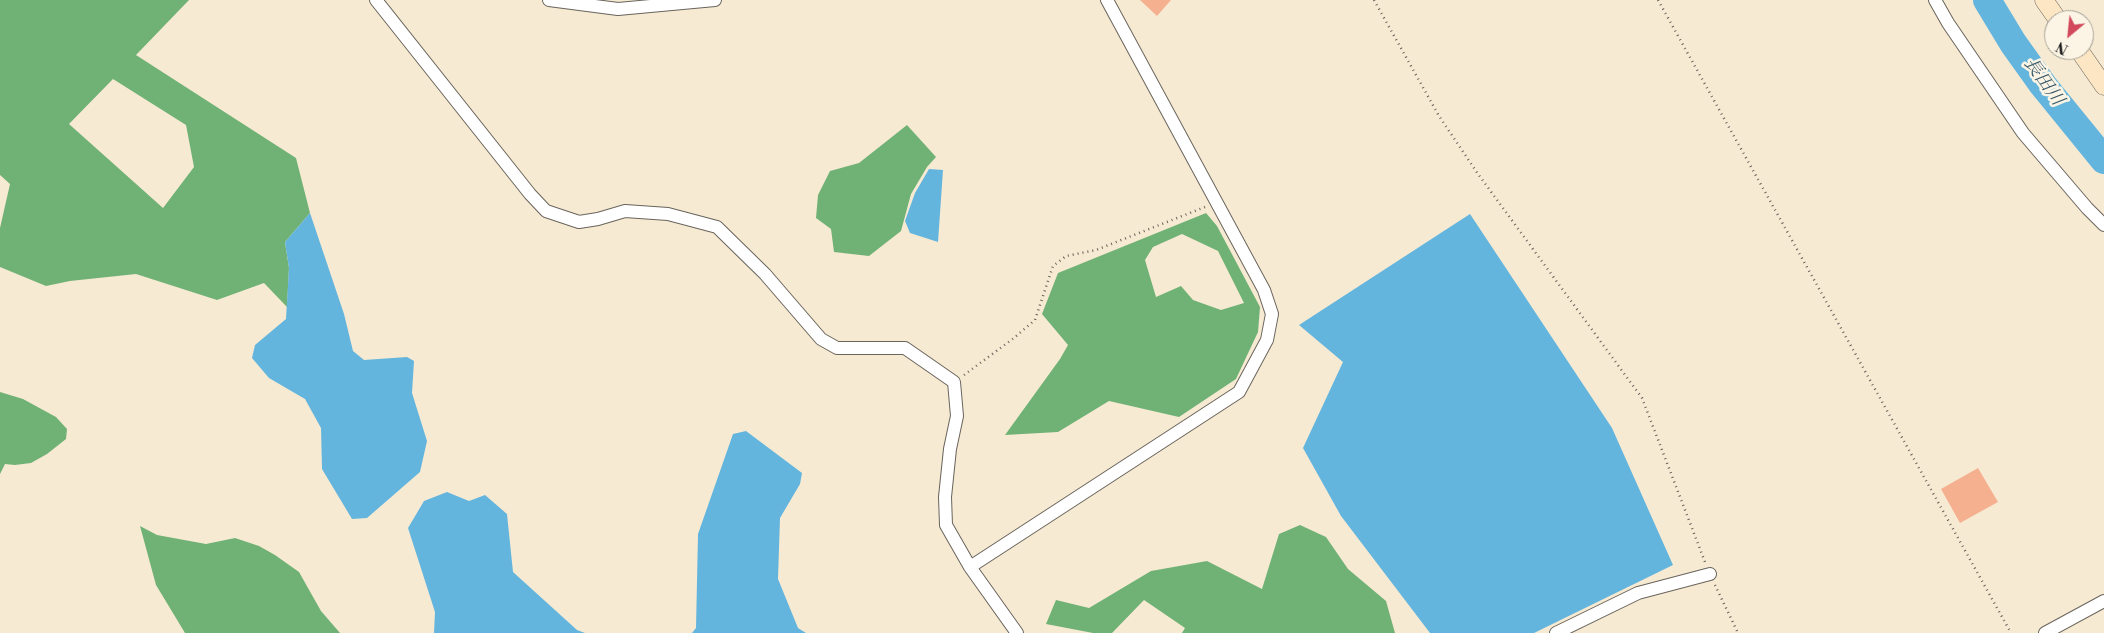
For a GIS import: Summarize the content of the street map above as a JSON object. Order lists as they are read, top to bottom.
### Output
{
  "water": ["長田川"],
  "north": "bottom left"
}
